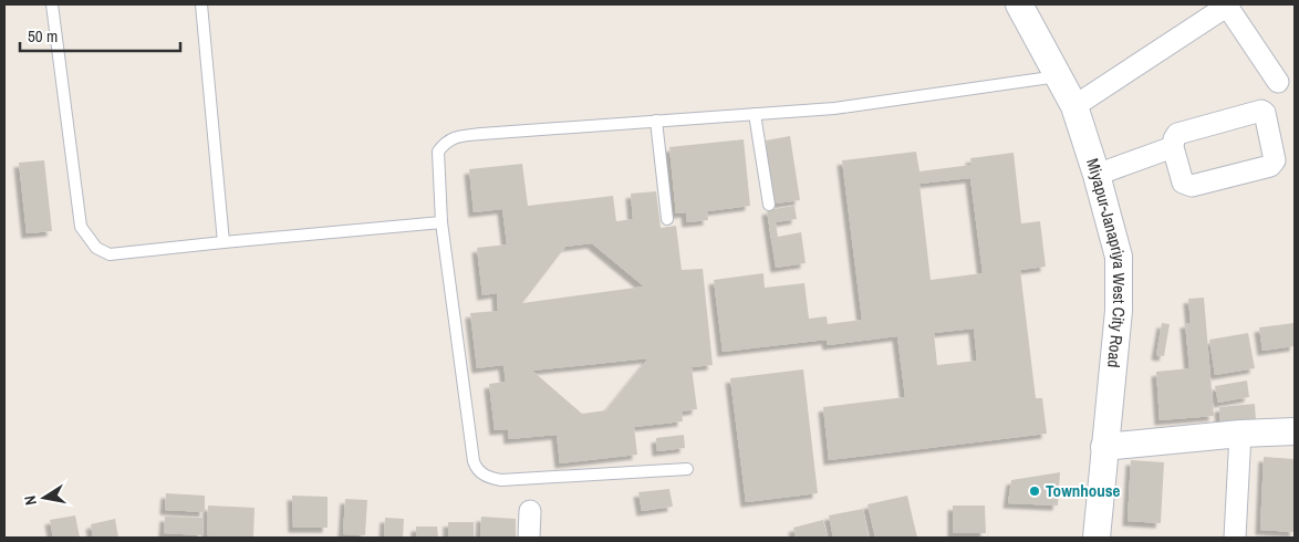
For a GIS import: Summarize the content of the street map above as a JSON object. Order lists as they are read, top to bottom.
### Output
{
  "streets": {
    "street": ["Miyapur-Janapriya West City Road"]
  },
  "places": ["Townhouse"],
  "scale_bar": "50 m",
  "north": "left"
}
